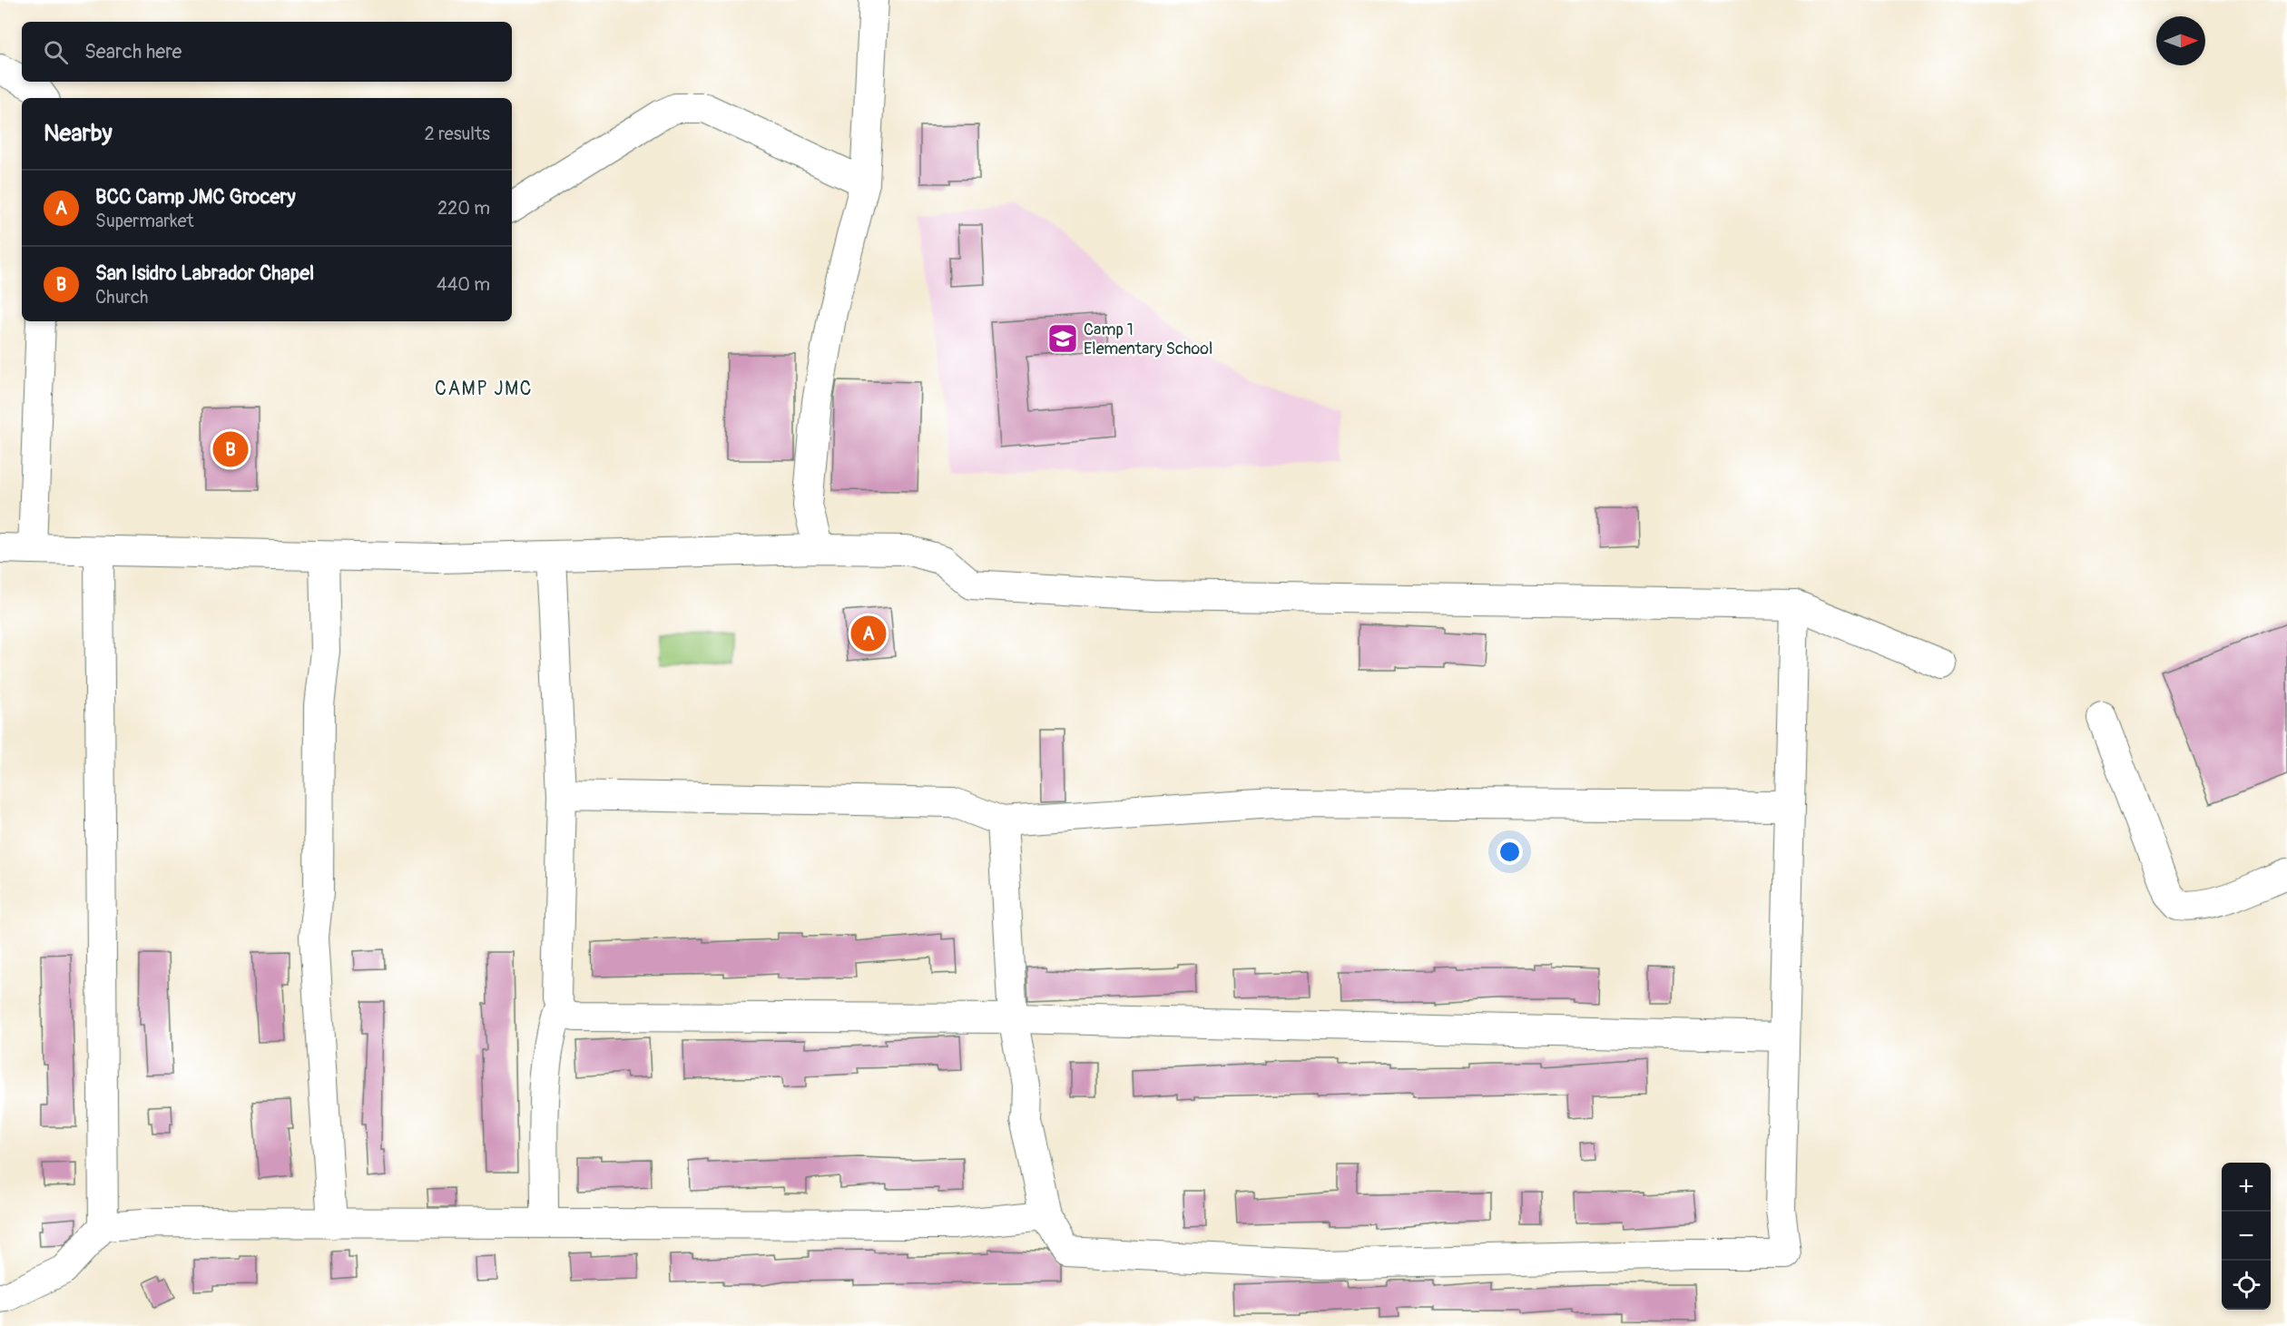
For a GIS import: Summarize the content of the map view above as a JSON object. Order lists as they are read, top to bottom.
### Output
{
  "districts": ["CAMP JMC"],
  "places": {
    "school or university": ["Camp 1 Elementary School"]
  },
  "north": "right",
  "page": {
    "search": "Search here",
    "heading": ["Nearby", "2 results"],
    "list": [
      {
        "mark": "A",
        "name": "BCC Camp JMC Grocery",
        "note": "Supermarket",
        "value": "220 m"
      },
      {
        "mark": "B",
        "name": "San Isidro Labrador Chapel",
        "note": "Church",
        "value": "440 m"
      }
    ],
    "pins": ["B", "A"],
    "map_buttons": ["+", "−"]
  }
}
